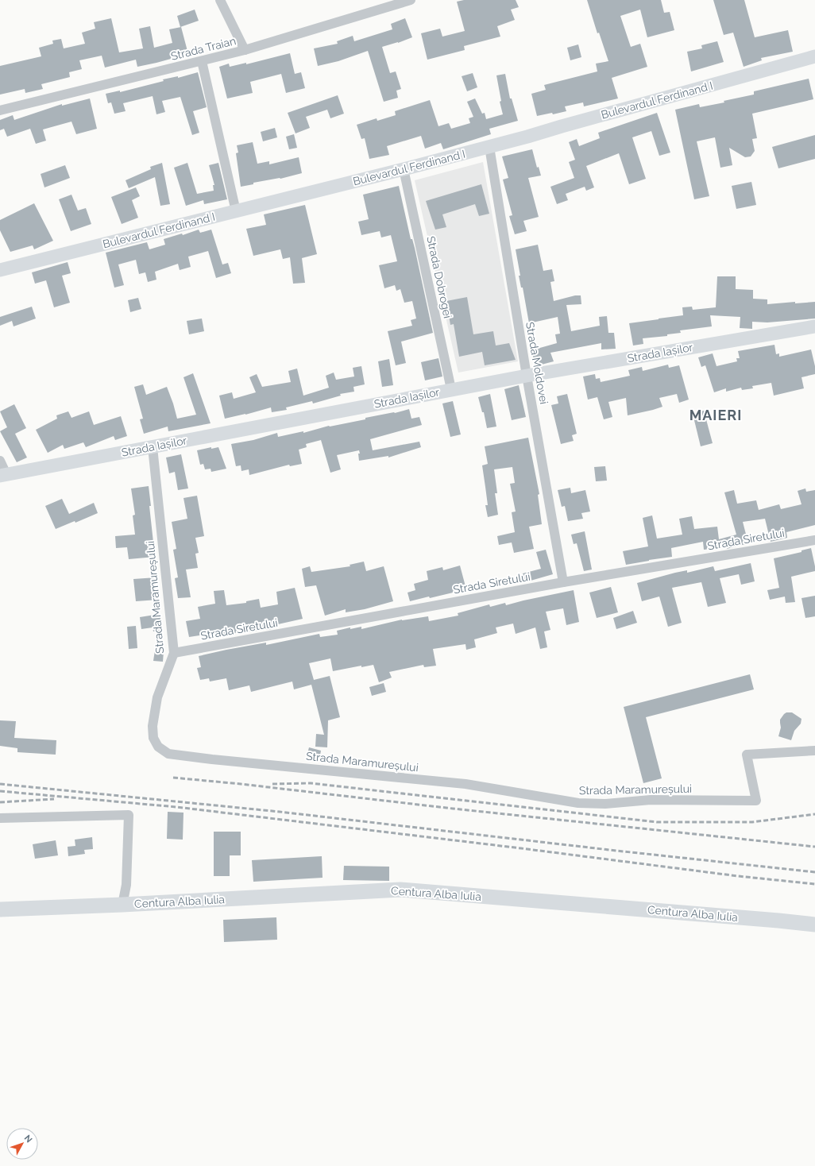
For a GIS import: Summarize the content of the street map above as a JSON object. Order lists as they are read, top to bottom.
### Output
{
  "streets": {
    "main road": ["Bulevardul Ferdinand I", "Strada Iașilor", "Centura Alba Iulia"],
    "street": [
      "Strada Traian",
      "Strada Dobrogei",
      "Strada Moldovei",
      "Strada Siretului",
      "Strada Maramureșului"
    ]
  },
  "crossings": [
    ["Bulevardul Ferdinand I", "Strada Dobrogei"],
    ["Bulevardul Ferdinand I", "Strada Moldovei"],
    ["Strada Dobrogei", "Strada Iașilor"],
    ["Strada Iașilor", "Strada Moldovei"],
    ["Strada Iașilor", "Strada Maramureșului"],
    ["Strada Moldovei", "Strada Siretului"],
    ["Strada Siretului", "Strada Maramureșului"]
  ],
  "districts": ["MAIERI"],
  "north": "top right"
}
